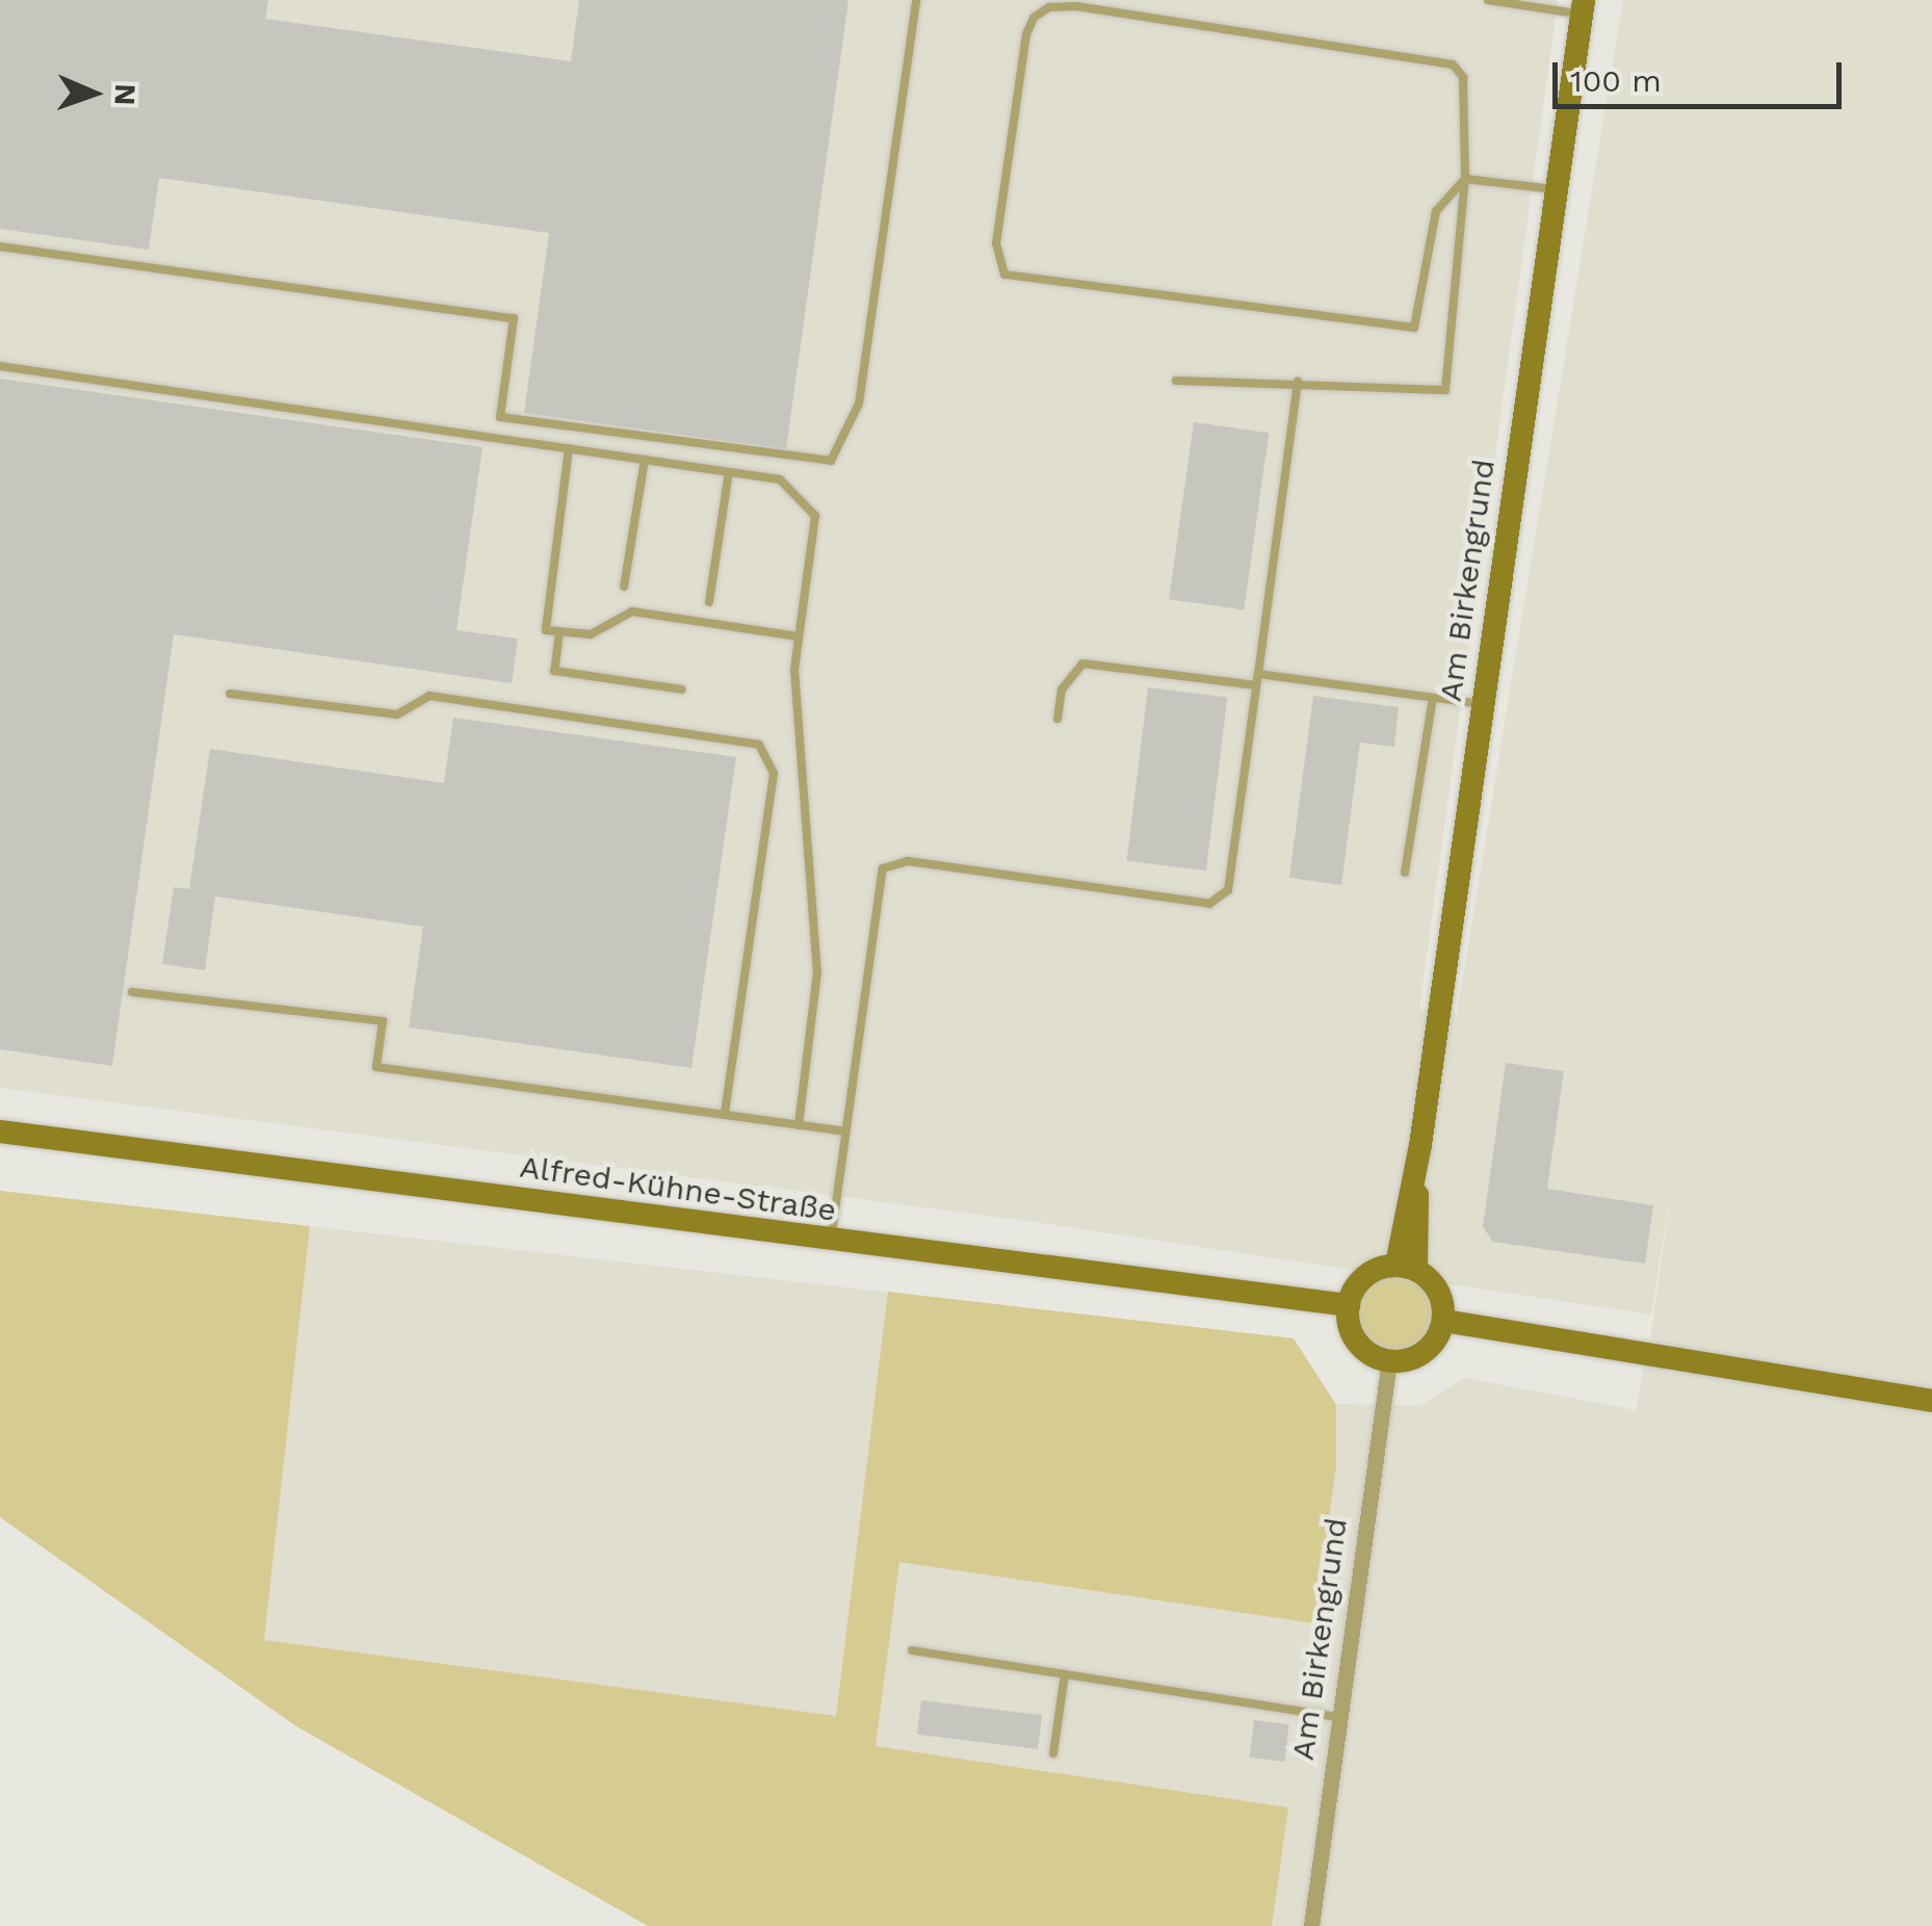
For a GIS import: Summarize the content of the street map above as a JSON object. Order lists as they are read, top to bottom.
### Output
{
  "streets": {
    "main road": ["Am Birkengrund", "Alfred-Kühne-Straße"]
  },
  "crossings": [
    ["Am Birkengrund", "Alfred-Kühne-Straße"]
  ],
  "scale_bar": "100 m",
  "north": "right"
}
